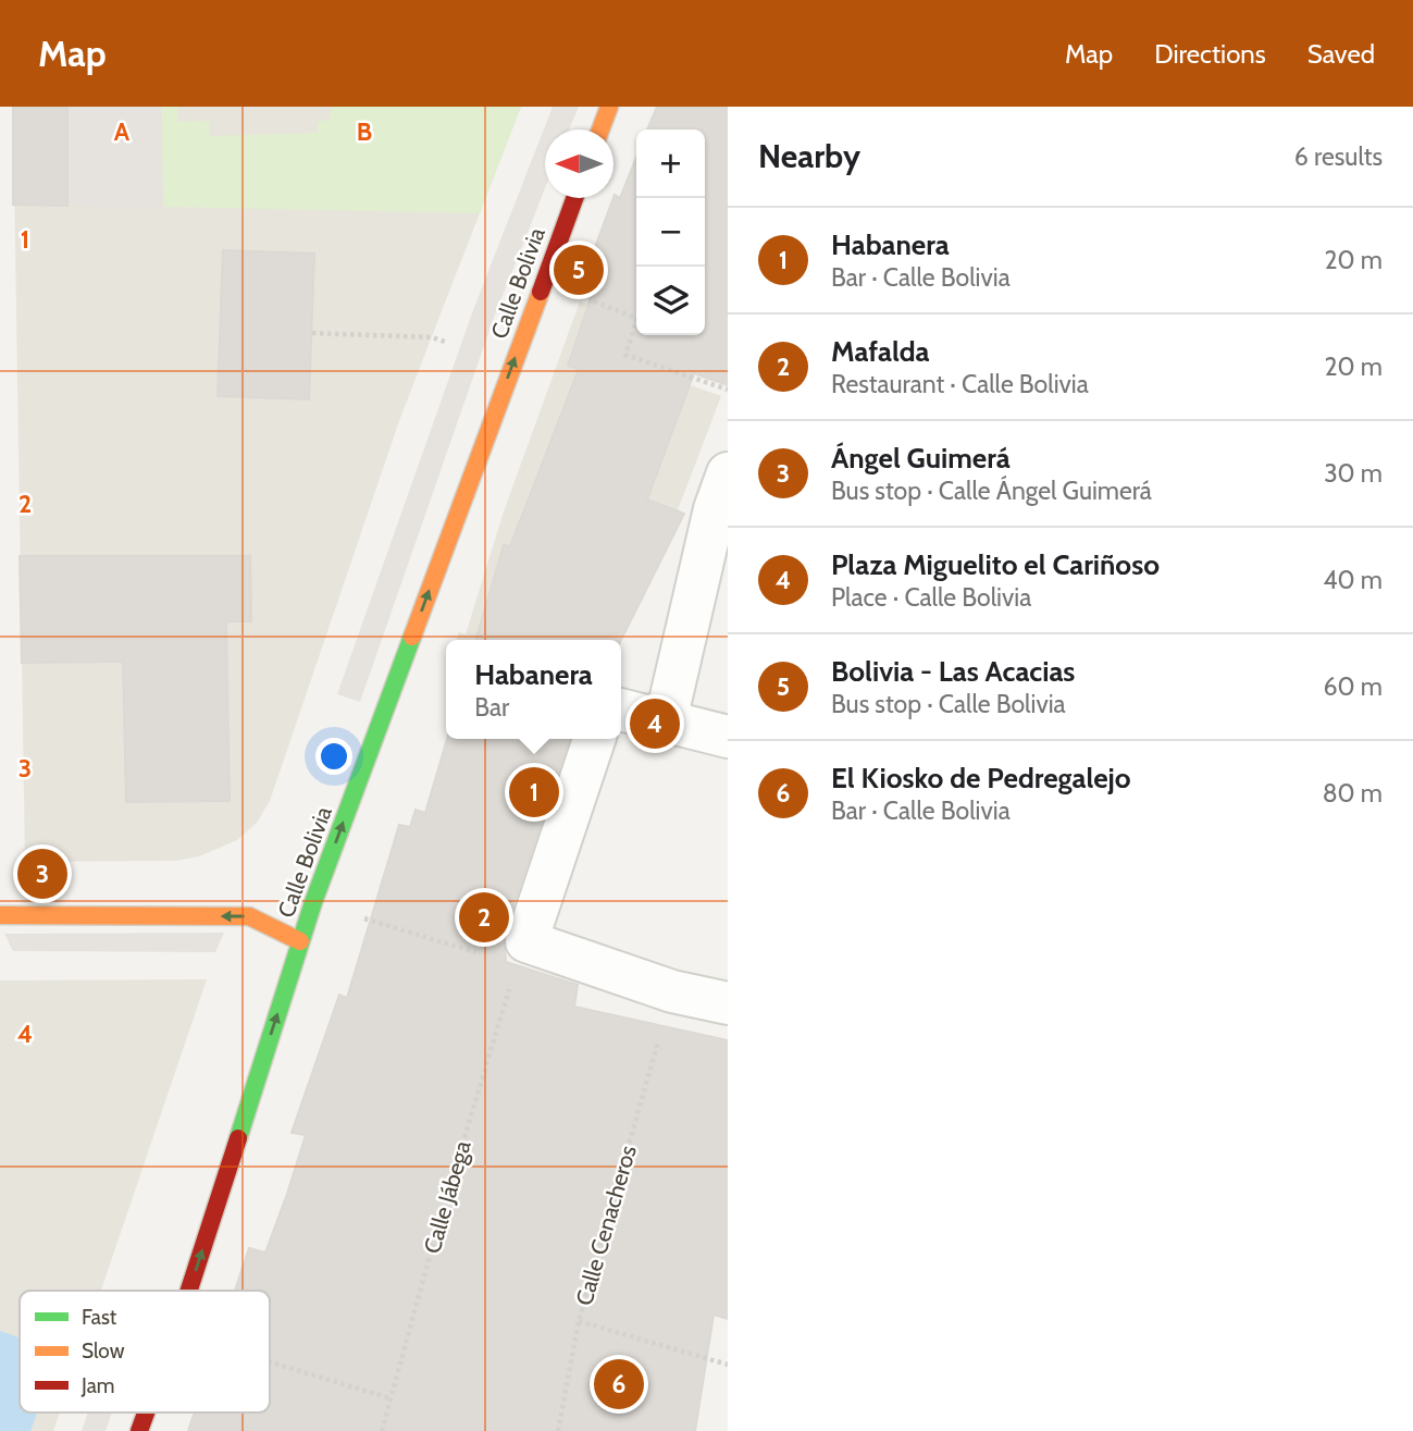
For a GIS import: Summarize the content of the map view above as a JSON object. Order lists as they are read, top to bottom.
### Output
{
  "streets": {
    "main road": ["Calle Bolivia"],
    "path": ["Calle Jábega", "Calle Cenacheros"]
  },
  "one_way": ["Calle Bolivia"],
  "legend": ["Fast", "Slow", "Jam"],
  "north": "left",
  "page": {
    "header": "Map",
    "nav": ["Map", "Directions", "Saved"],
    "heading": ["Nearby", "6 results"],
    "map_buttons": ["+", "−"],
    "list": [
      {
        "mark": "1",
        "name": "Habanera",
        "note": "Bar · Calle Bolivia",
        "value": "20 m"
      },
      {
        "mark": "2",
        "name": "Mafalda",
        "note": "Restaurant · Calle Bolivia",
        "value": "20 m"
      },
      {
        "mark": "3",
        "name": "Ángel Guimerá",
        "note": "Bus stop · Calle Ángel Guimerá",
        "value": "30 m"
      },
      {
        "mark": "4",
        "name": "Plaza Miguelito el Cariñoso",
        "note": "Place · Calle Bolivia",
        "value": "40 m"
      },
      {
        "mark": "5",
        "name": "Bolivia - Las Acacias",
        "note": "Bus stop · Calle Bolivia",
        "value": "60 m"
      },
      {
        "mark": "6",
        "name": "El Kiosko de Pedregalejo",
        "note": "Bar · Calle Bolivia",
        "value": "80 m"
      }
    ],
    "pins": [
      "5",
      "4",
      "1",
      "3",
      "2",
      "6"
    ],
    "popup": ["Habanera", "Bar"]
  },
  "grid": {
    "columns": ["A", "B"],
    "rows": [
      "1",
      "2",
      "3",
      "4"
    ]
  }
}
